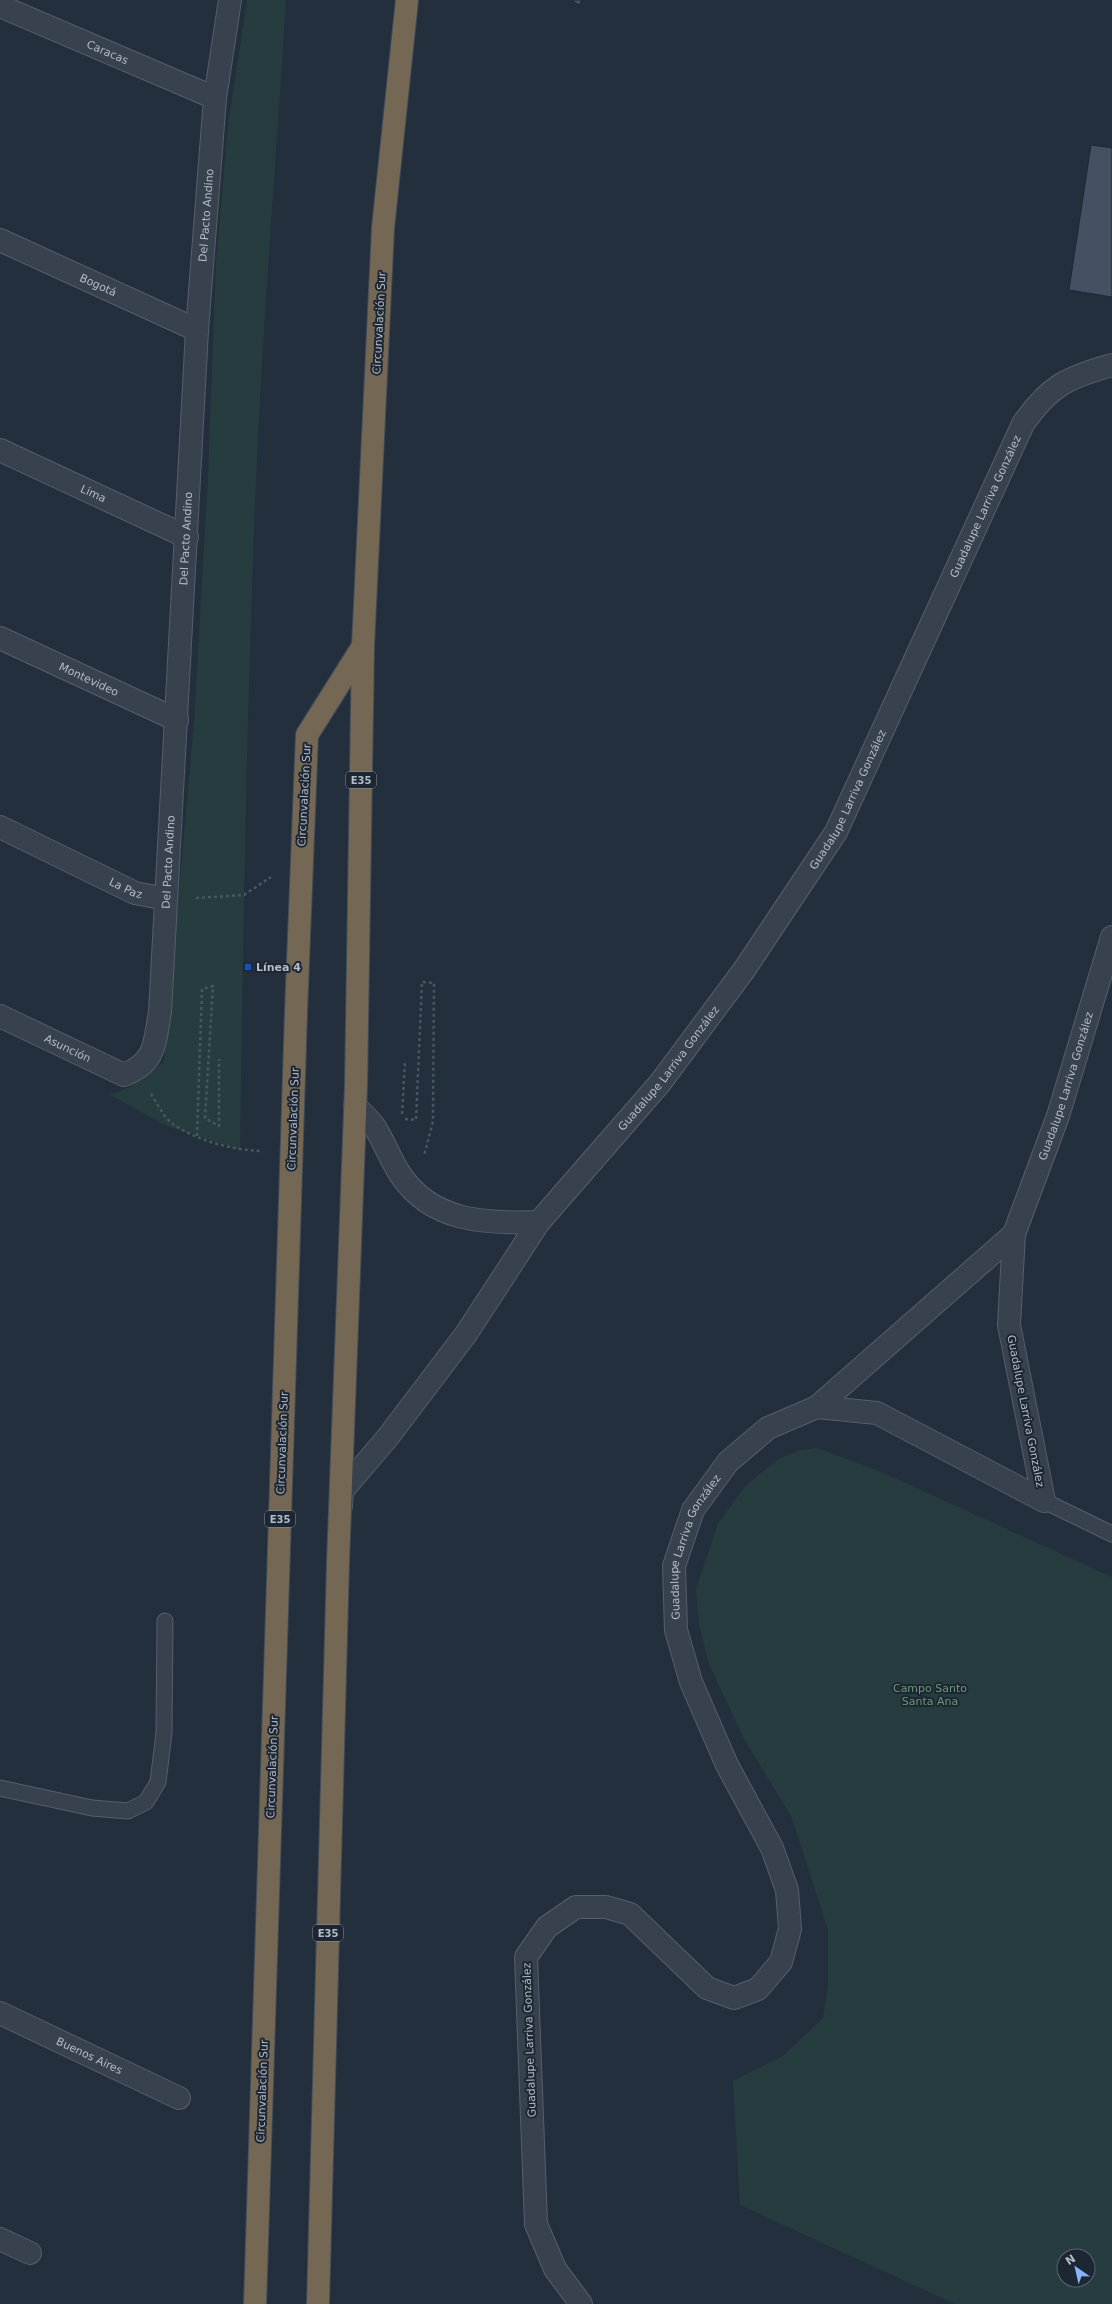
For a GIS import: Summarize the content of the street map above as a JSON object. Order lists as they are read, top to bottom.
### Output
{
  "streets": {
    "highway": ["Circunvalación Sur", "E35"],
    "street": [
      "Caracas",
      "Del Pacto Andino",
      "Bogotá",
      "Lima",
      "Guadalupe Larriva González",
      "Montevideo",
      "La Paz",
      "Asunción",
      "Buenos Aires"
    ]
  },
  "crossings": [
    ["Caracas", "Del Pacto Andino"],
    ["Del Pacto Andino", "Bogotá"],
    ["Del Pacto Andino", "Lima"],
    ["Del Pacto Andino", "Montevideo"],
    ["Del Pacto Andino", "La Paz"],
    ["Del Pacto Andino", "Asunción"],
    ["Circunvalación Sur", "Guadalupe Larriva González"]
  ],
  "parks": ["Campo Santo Santa Ana"],
  "places": {
    "transit": ["Línea 4"]
  },
  "north": "top left"
}
